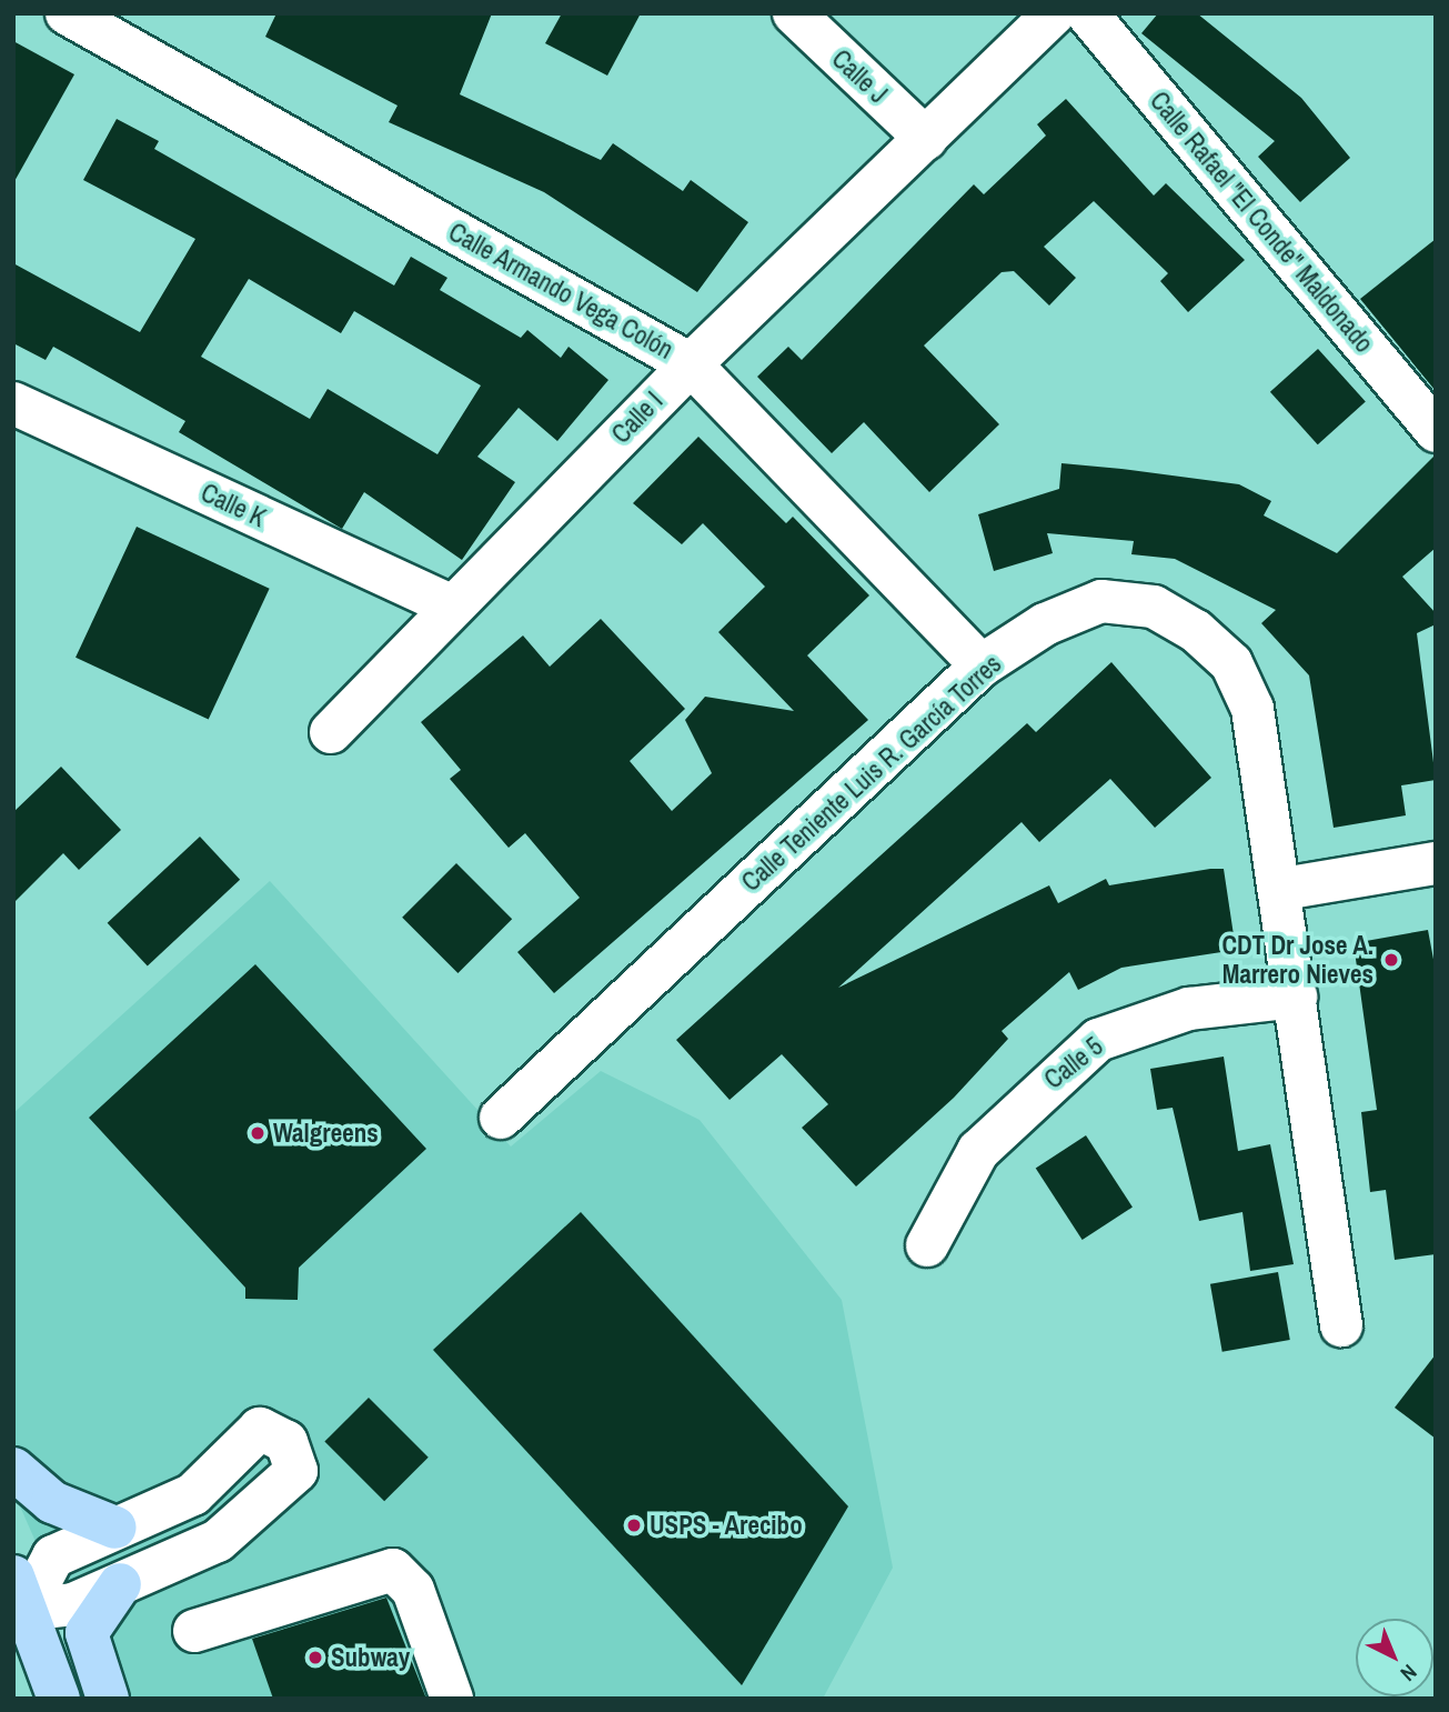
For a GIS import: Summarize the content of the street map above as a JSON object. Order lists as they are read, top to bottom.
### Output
{
  "streets": {
    "street": [
      "Calle J",
      "Calle Rafael \"El Conde\" Maldonado",
      "Calle Armando Vega Colón",
      "Calle I",
      "Calle K",
      "Calle Teniente Luis R. García Torres",
      "Calle 5"
    ]
  },
  "crossings": [
    ["Calle J", "Calle I"],
    ["Calle Armando Vega Colón", "Calle I"],
    ["Calle Armando Vega Colón", "Calle Teniente Luis R. García Torres"],
    ["Calle I", "Calle K"],
    ["Calle Teniente Luis R. García Torres", "Calle 5"]
  ],
  "places": [
    "CDT Dr Jose A. Marrero Nieves",
    "Walgreens",
    "USPS - Arecibo",
    "Subway"
  ],
  "north": "bottom right"
}
